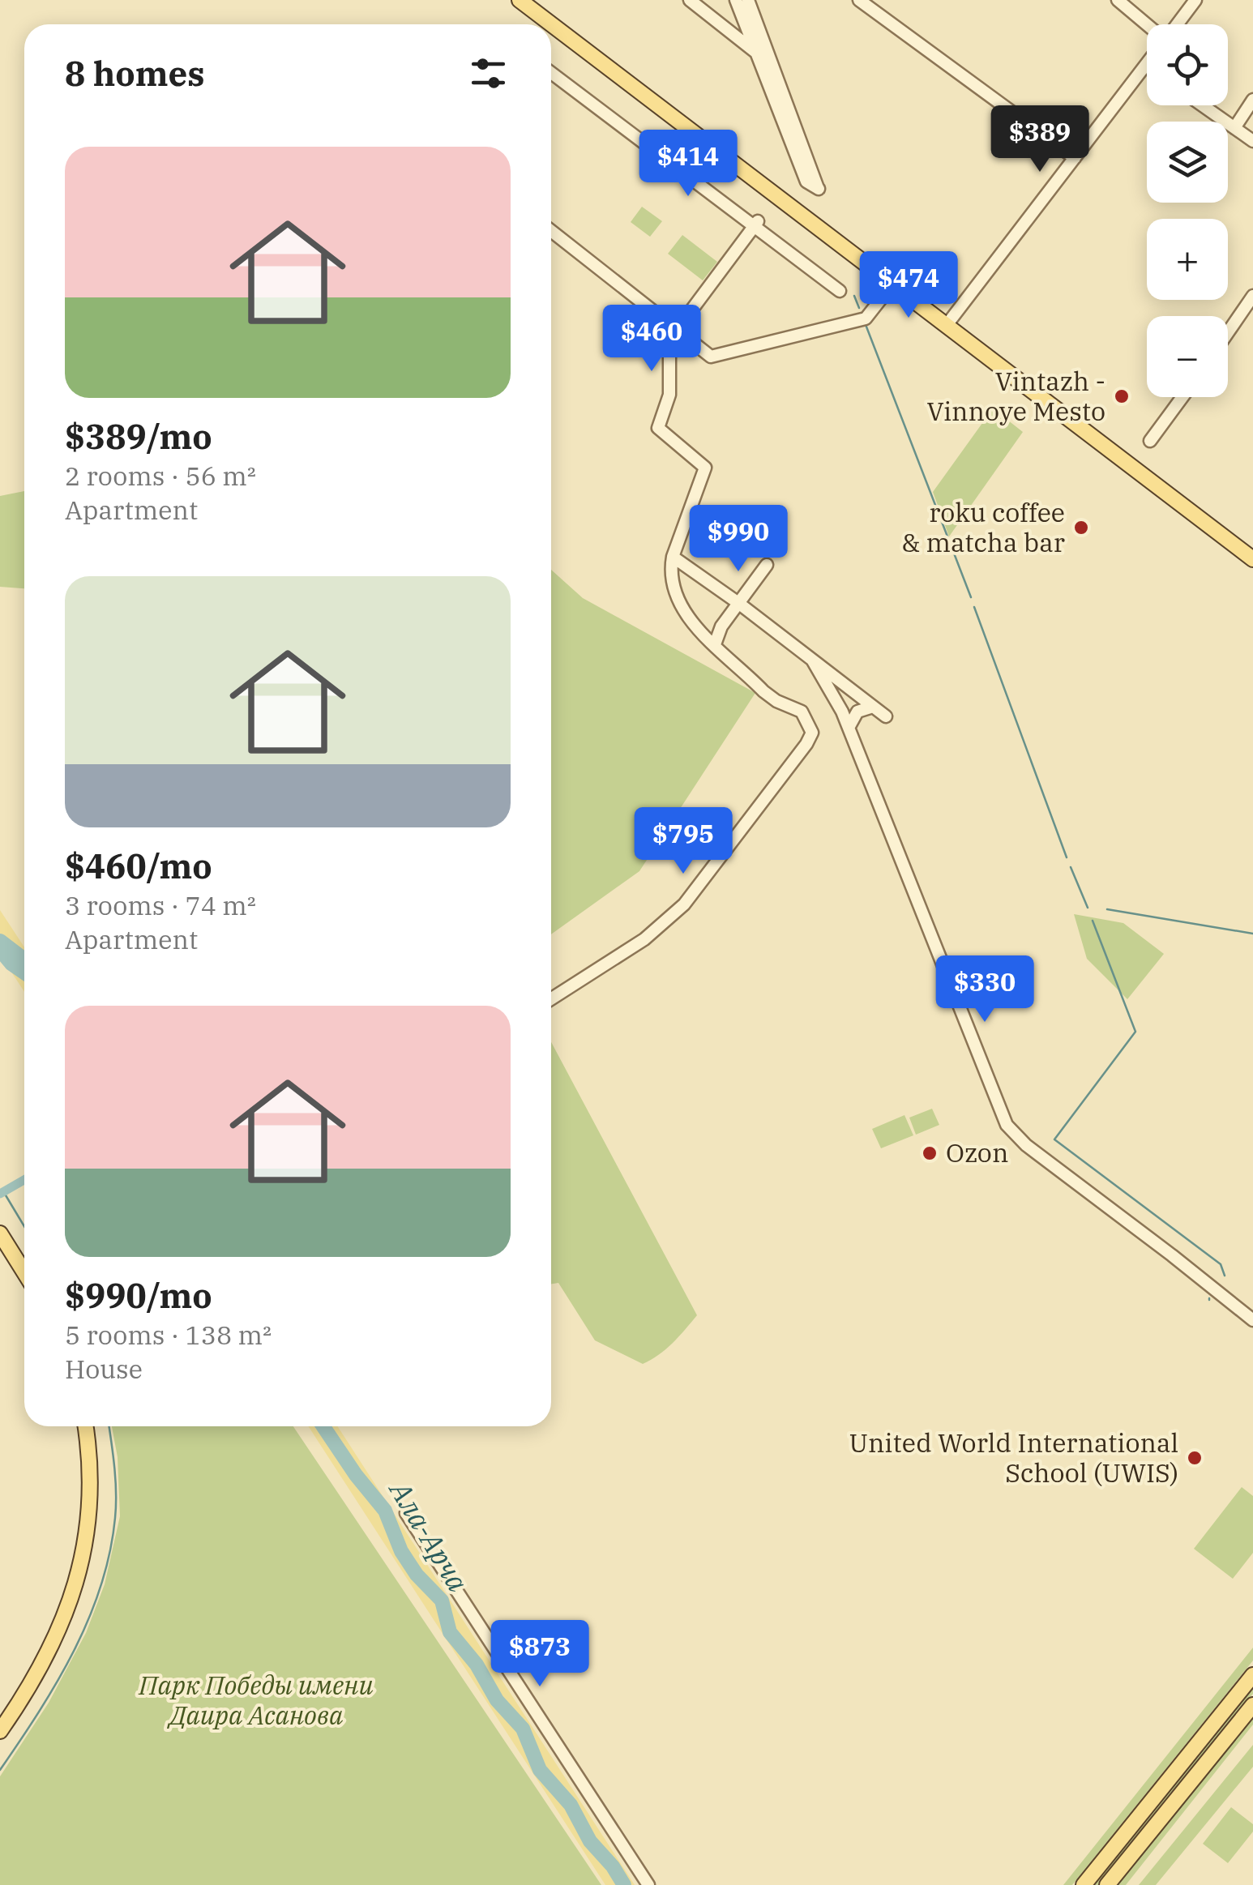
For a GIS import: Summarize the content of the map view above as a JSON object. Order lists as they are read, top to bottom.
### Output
{
  "water": ["Ала-Арча"],
  "parks": ["Парк Победы имени Даира Асанова"],
  "places": [
    "Vintazh - Vinnoye Mesto",
    "roku coffee & matcha bar",
    "Ozon",
    "United World International School (UWIS)"
  ],
  "page": {
    "map_buttons": ["+", "−"],
    "heading": "8 homes",
    "price": [
      "$389",
      "$414",
      "$474",
      "$460",
      "$990",
      "$795",
      "$330",
      "$873"
    ],
    "list": [
      {
        "name": "$389/mo",
        "note": "2 rooms · 56 m² · Apartment"
      },
      {
        "name": "$460/mo",
        "note": "3 rooms · 74 m² · Apartment"
      },
      {
        "name": "$990/mo",
        "note": "5 rooms · 138 m² · House"
      }
    ]
  }
}
